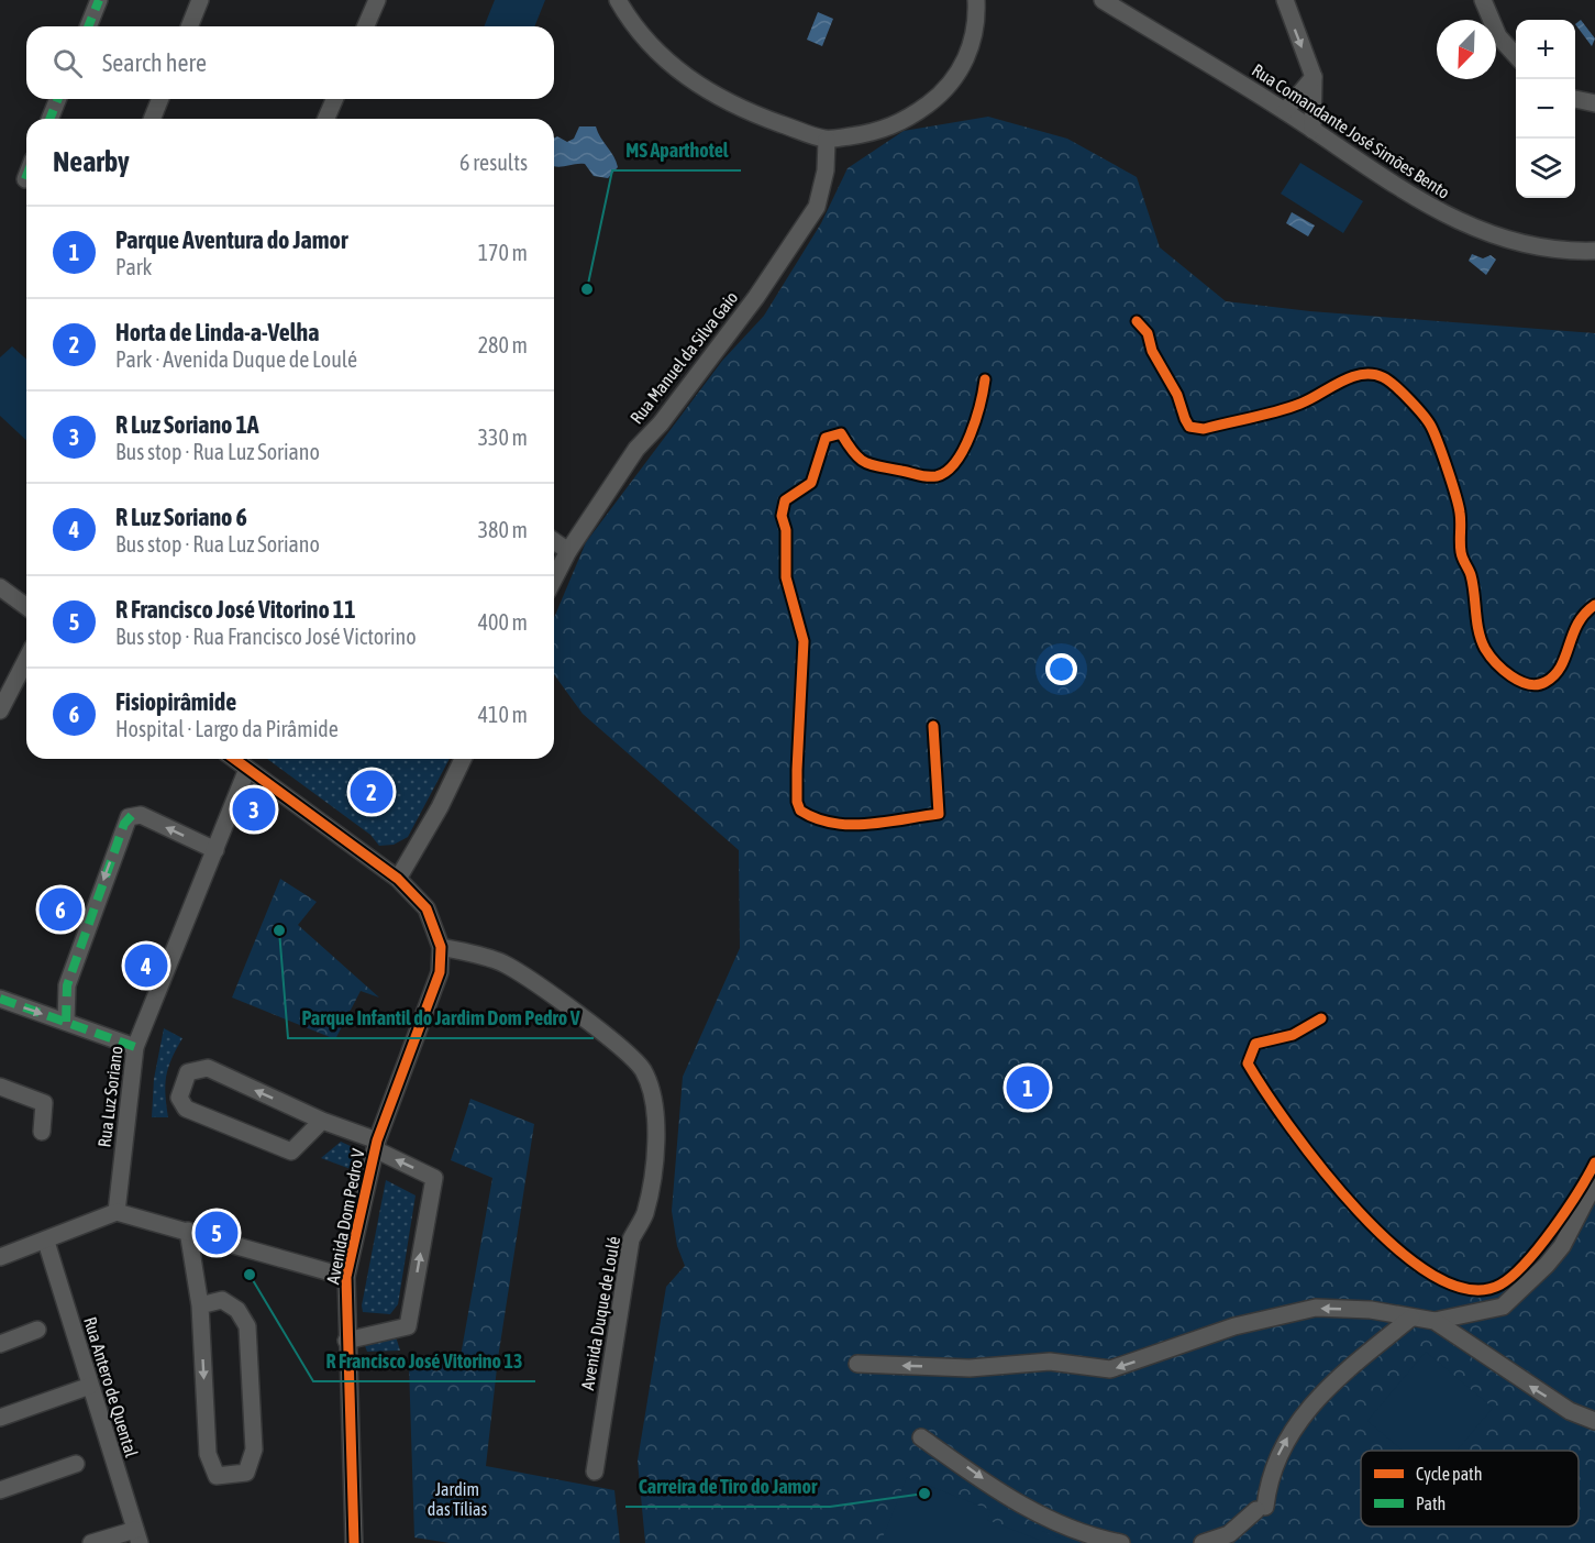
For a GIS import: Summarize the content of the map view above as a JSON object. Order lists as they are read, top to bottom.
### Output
{
  "streets": {
    "street": [
      "Rua Comandante José Simões Bento",
      "Rua Manuel da Silva Gaio",
      "Rua Luz Soriano",
      "Avenida Dom Pedro V",
      "Avenida Duque de Loulé",
      "Rua Antero de Quental"
    ]
  },
  "crossings": [
    ["Avenida Dom Pedro V", "Avenida Duque de Loulé"]
  ],
  "parks": ["Jardim das Tílias"],
  "places": [
    "MS Aparthotel",
    "Parque Infantil do Jardim Dom Pedro V",
    "R Francisco José Vitorino 13",
    "Carreira de Tiro do Jamor"
  ],
  "legend": ["Cycle path", "Path"],
  "north": "bottom left",
  "page": {
    "map_buttons": ["+", "−"],
    "search": "Search here",
    "heading": ["Nearby", "6 results"],
    "list": [
      {
        "mark": "1",
        "name": "Parque Aventura do Jamor",
        "note": "Park",
        "value": "170 m"
      },
      {
        "mark": "2",
        "name": "Horta de Linda-a-Velha",
        "note": "Park · Avenida Duque de Loulé",
        "value": "280 m"
      },
      {
        "mark": "3",
        "name": "R Luz Soriano 1A",
        "note": "Bus stop · Rua Luz Soriano",
        "value": "330 m"
      },
      {
        "mark": "4",
        "name": "R Luz Soriano 6",
        "note": "Bus stop · Rua Luz Soriano",
        "value": "380 m"
      },
      {
        "mark": "5",
        "name": "R Francisco José Vitorino 11",
        "note": "Bus stop · Rua Francisco José Victorino",
        "value": "400 m"
      },
      {
        "mark": "6",
        "name": "Fisiopirâmide",
        "note": "Hospital · Largo da Pirâmide",
        "value": "410 m"
      }
    ],
    "pins": [
      "2",
      "3",
      "6",
      "4",
      "1",
      "5"
    ]
  }
}
